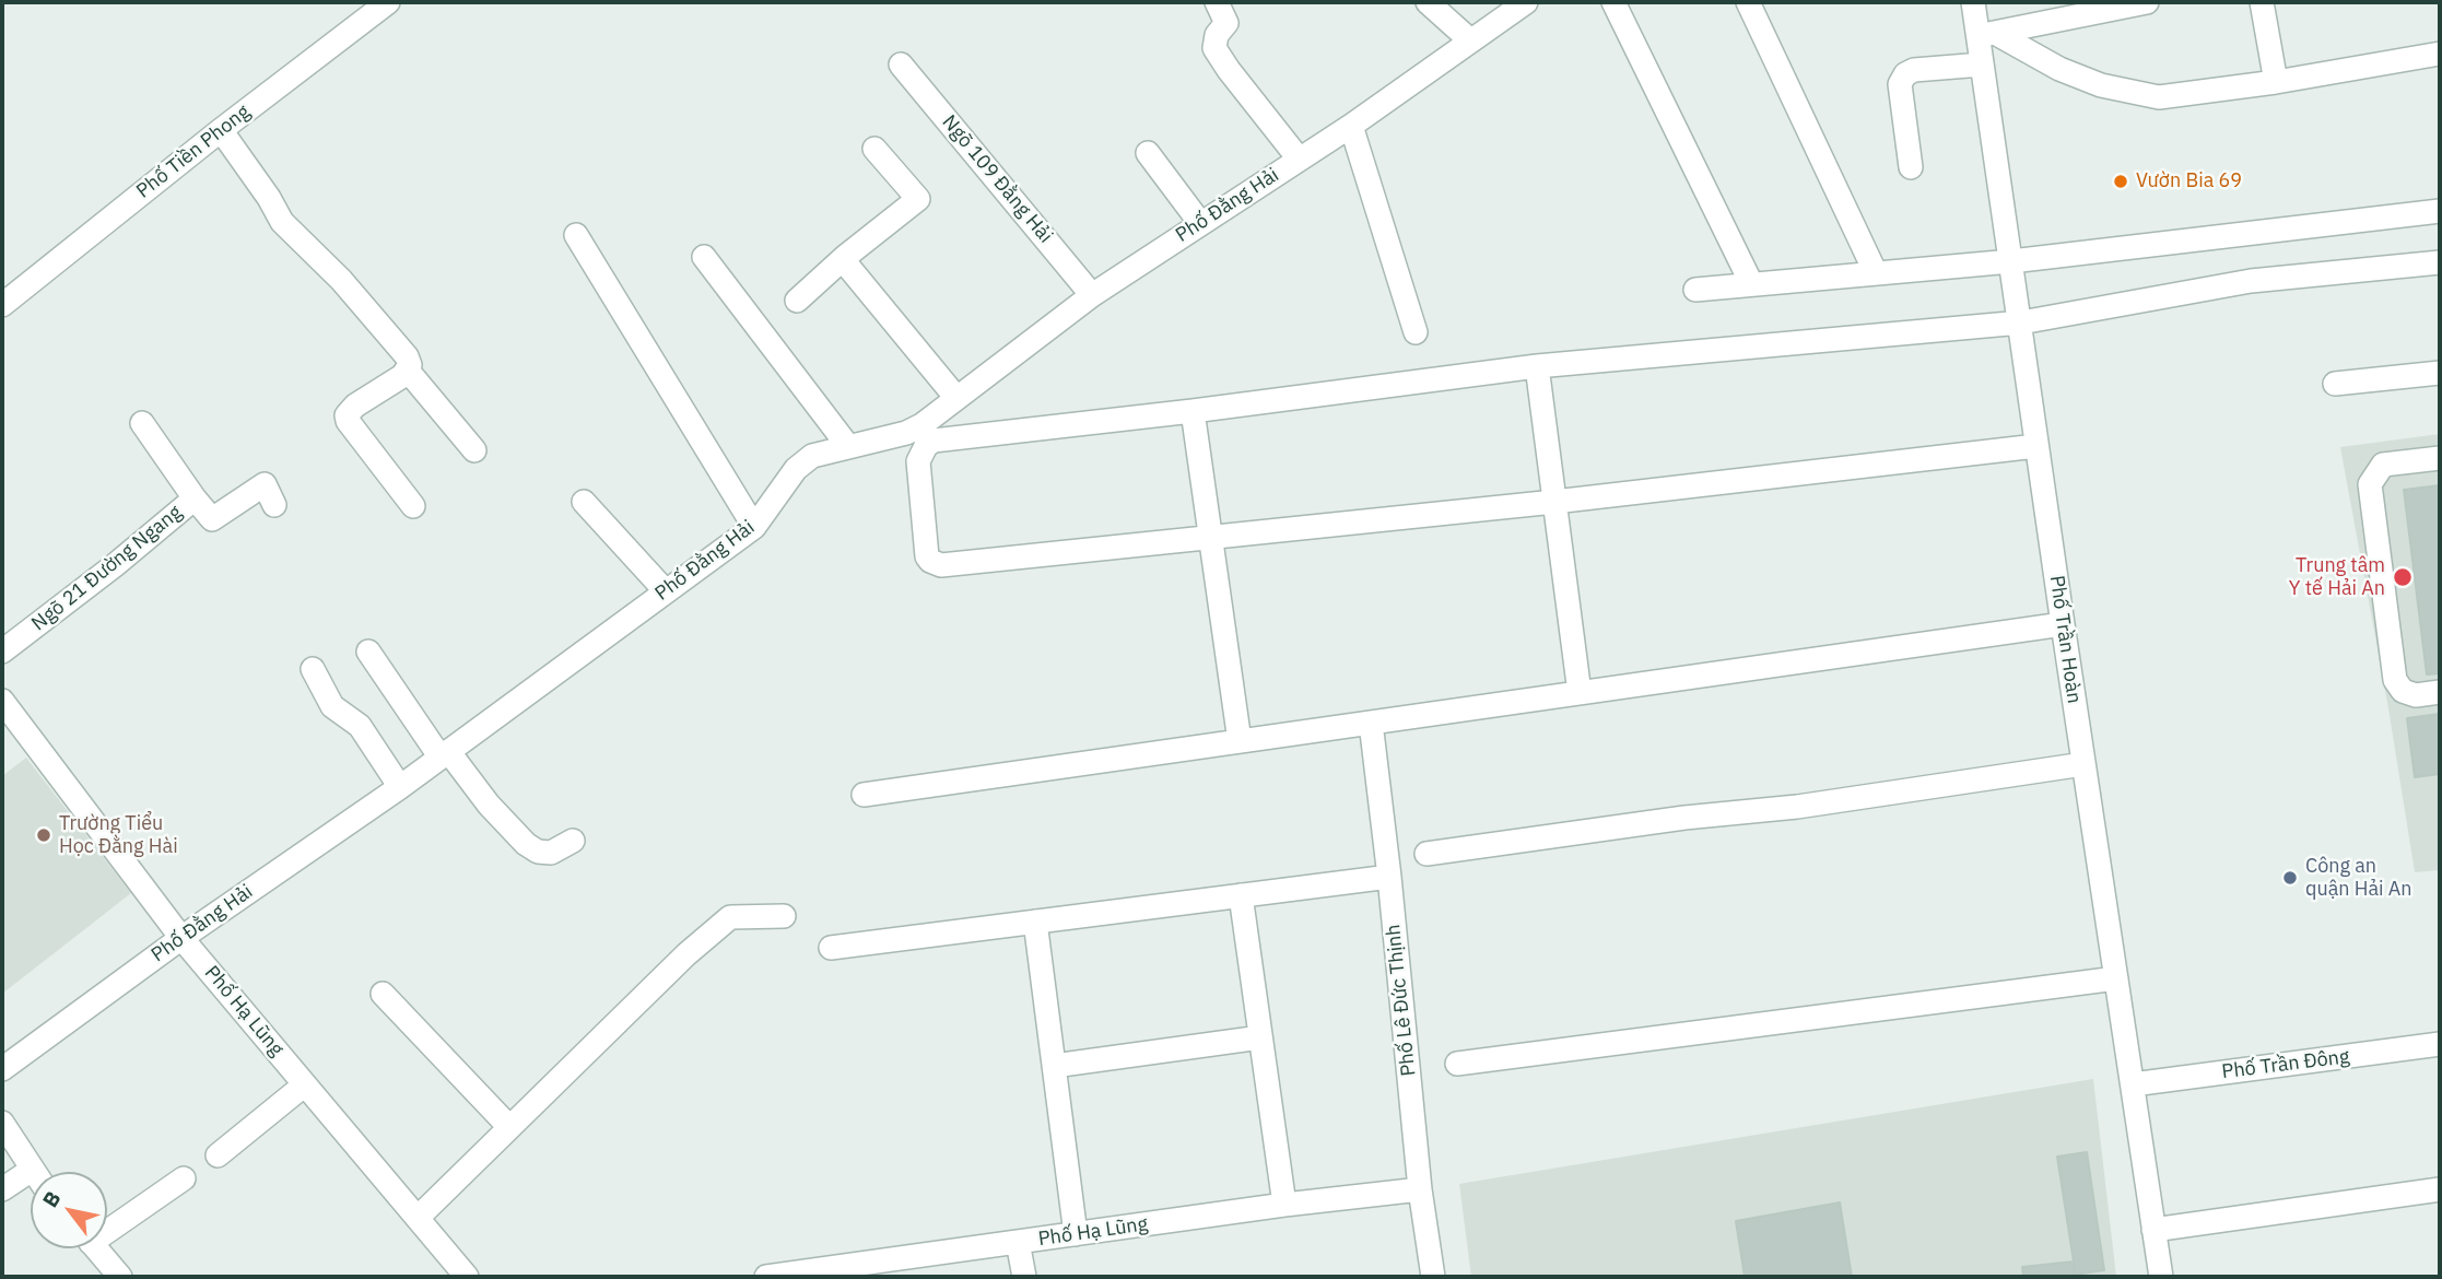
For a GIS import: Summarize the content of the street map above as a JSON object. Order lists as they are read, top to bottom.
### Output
{
  "streets": {
    "street": [
      "Phố Tiền Phong",
      "Ngõ 109 Đằng Hải",
      "Phố Đằng Hải",
      "Ngõ 21 Đường Ngang",
      "Phố Trần Hoàn",
      "Phố Lê Đức Thịnh",
      "Phố Hạ Lũng",
      "Phố Trần Đông"
    ]
  },
  "crossings": [
    ["Ngõ 109 Đằng Hải", "Phố Đằng Hải"],
    ["Phố Đằng Hải", "Phố Hạ Lũng"],
    ["Phố Trần Hoàn", "Phố Trần Đông"],
    ["Phố Lê Đức Thịnh", "Phố Hạ Lũng"]
  ],
  "places": [
    "Vườn Bia 69",
    "Trung tâm Y tế Hải An",
    "Trường Tiểu Học Đằng Hài",
    "Công an quận Hải An"
  ],
  "north": "top left"
}
